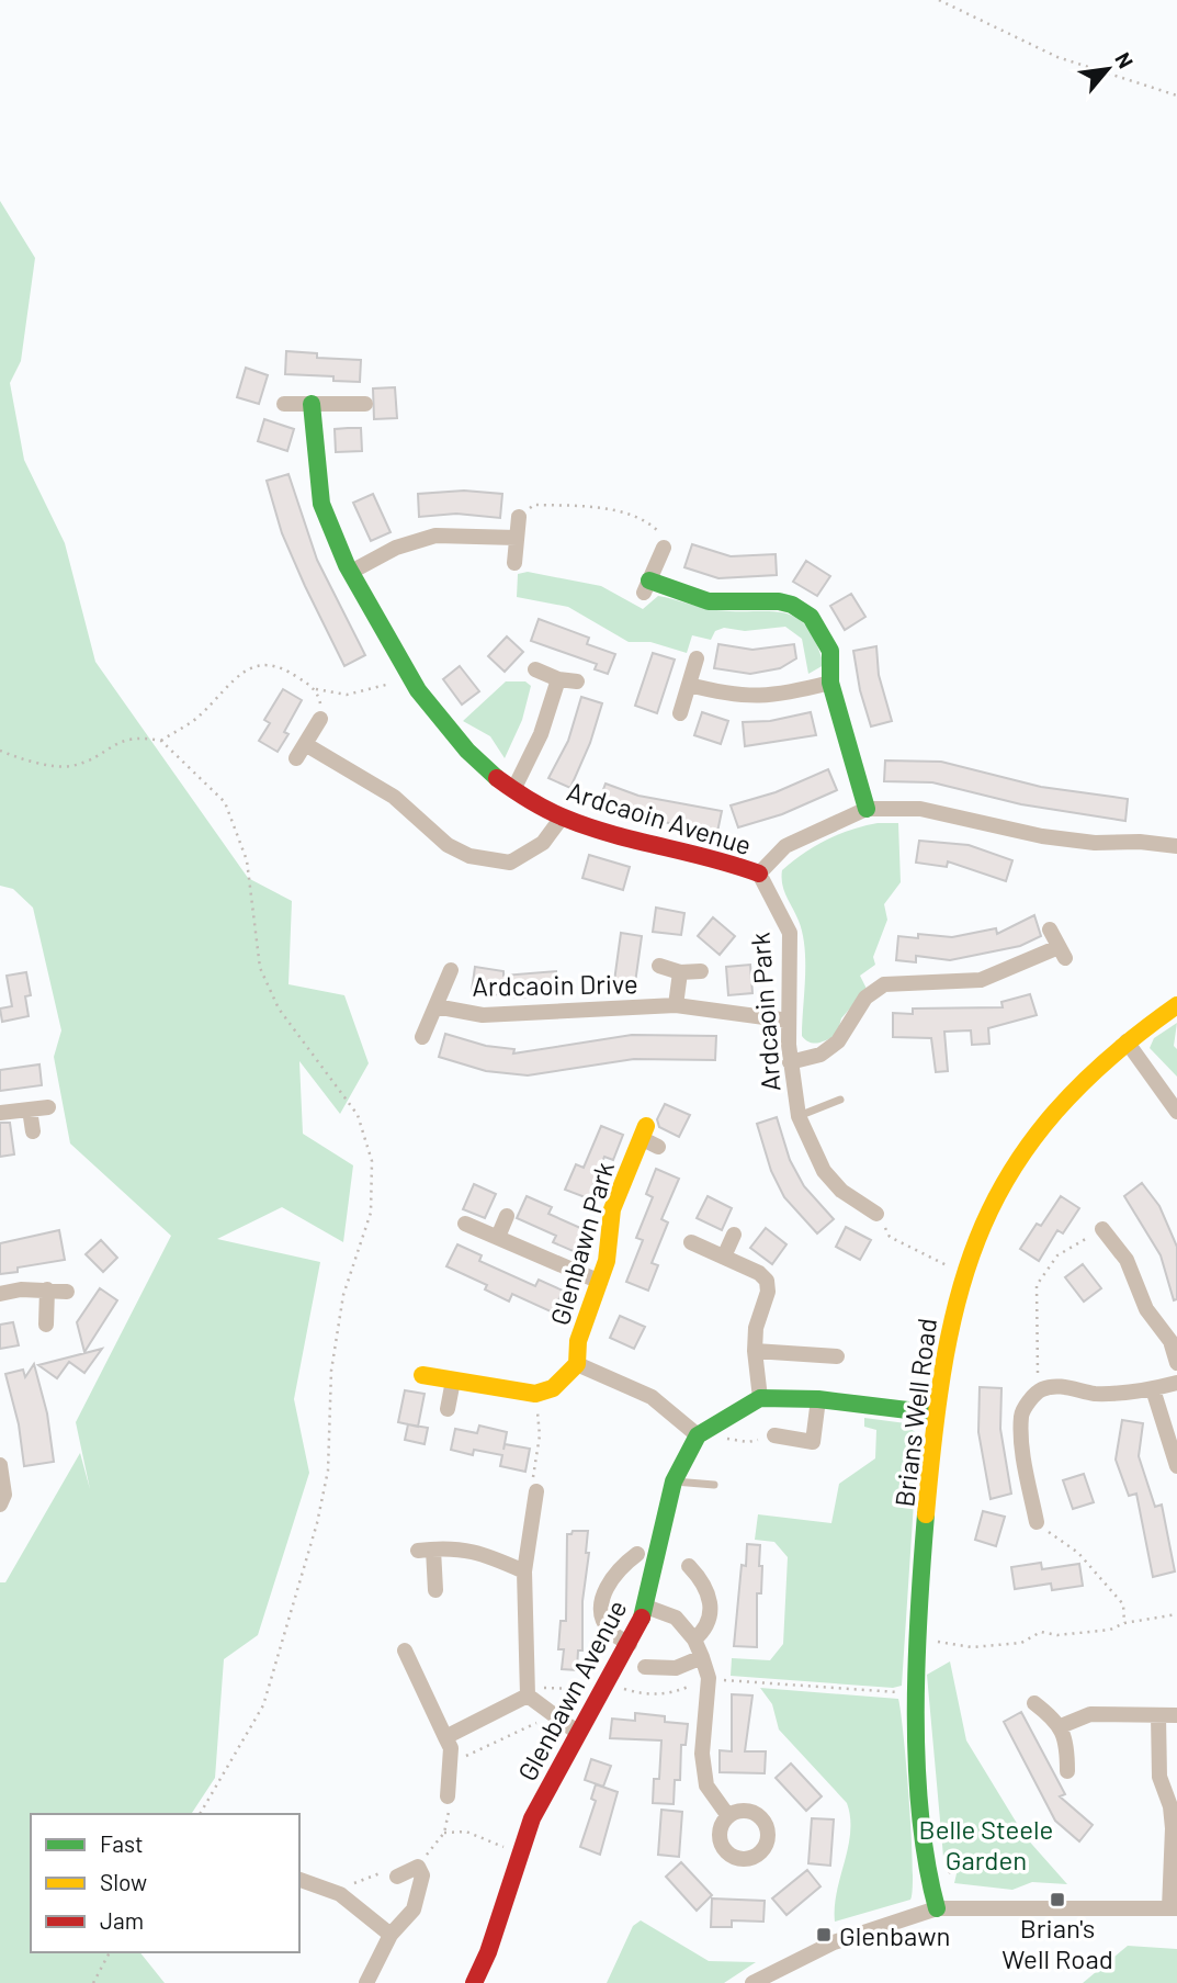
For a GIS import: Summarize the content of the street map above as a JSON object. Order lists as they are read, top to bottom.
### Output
{
  "streets": {
    "street": [
      "Ardcaoin Avenue",
      "Ardcaoin Drive",
      "Ardcaoin Park",
      "Glenbawn Park",
      "Brians Well Road",
      "Glenbawn Avenue"
    ]
  },
  "crossings": [
    ["Ardcaoin Avenue", "Ardcaoin Park"],
    ["Ardcaoin Drive", "Ardcaoin Park"],
    ["Glenbawn Park", "Glenbawn Avenue"],
    ["Brians Well Road", "Glenbawn Avenue"]
  ],
  "parks": ["Belle Steele Garden"],
  "places": {
    "transit": ["Brian's Well Road", "Glenbawn"]
  },
  "legend": ["Fast", "Slow", "Jam"],
  "north": "top right"
}
